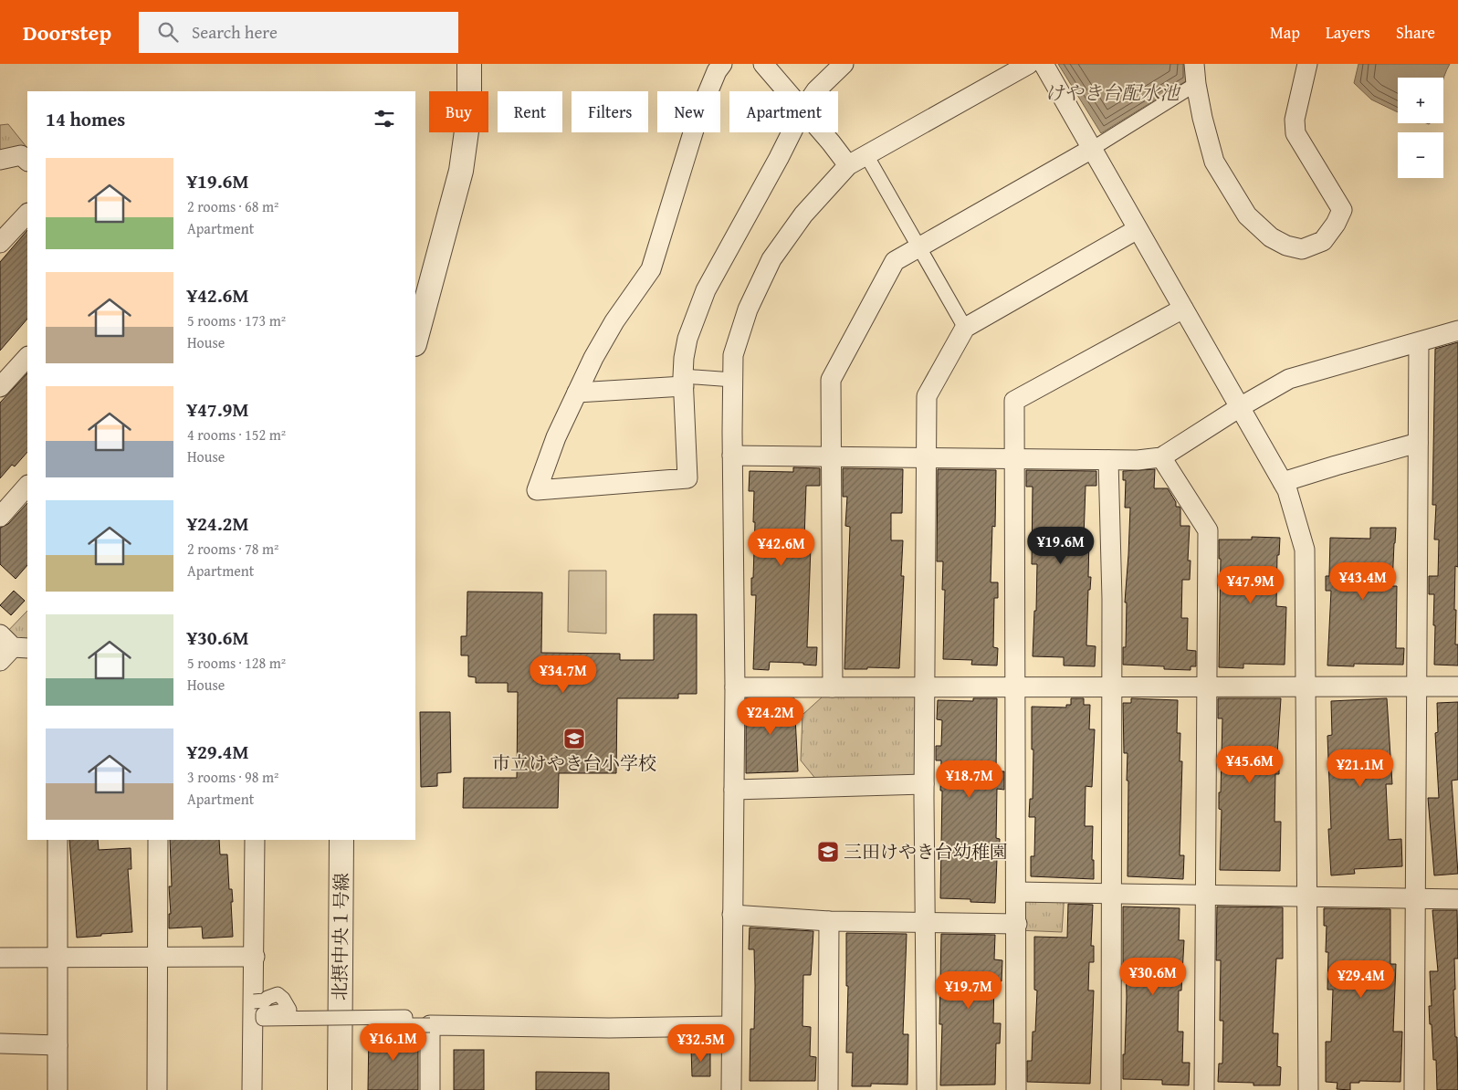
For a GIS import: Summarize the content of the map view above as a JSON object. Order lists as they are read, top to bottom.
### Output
{
  "streets": {
    "street": ["北摂中央１号線"]
  },
  "water": ["けやき台配水池"],
  "places": {
    "school or university": ["市立けやき台小学校", "三田けやき台幼稚園"]
  },
  "page": {
    "header": "Doorstep",
    "search": "Search here",
    "nav": ["Map", "Layers", "Share"],
    "map_buttons": ["+", "−"],
    "chip": [
      "Buy",
      "Rent",
      "Filters",
      "New",
      "Apartment"
    ],
    "heading": "14 homes",
    "list": [
      {
        "name": "¥19.6M",
        "note": "2 rooms · 68 m² · Apartment"
      },
      {
        "name": "¥42.6M",
        "note": "5 rooms · 173 m² · House"
      },
      {
        "name": "¥47.9M",
        "note": "4 rooms · 152 m² · House"
      },
      {
        "name": "¥24.2M",
        "note": "2 rooms · 78 m² · Apartment"
      },
      {
        "name": "¥30.6M",
        "note": "5 rooms · 128 m² · House"
      },
      {
        "name": "¥29.4M",
        "note": "3 rooms · 98 m² · Apartment"
      }
    ],
    "price": [
      "¥19.6M",
      "¥42.6M",
      "¥43.4M",
      "¥47.9M",
      "¥34.7M",
      "¥24.2M",
      "¥45.6M",
      "¥21.1M",
      "¥18.7M",
      "¥30.6M",
      "¥29.4M",
      "¥19.7M",
      "¥16.1M",
      "¥32.5M"
    ]
  }
}
